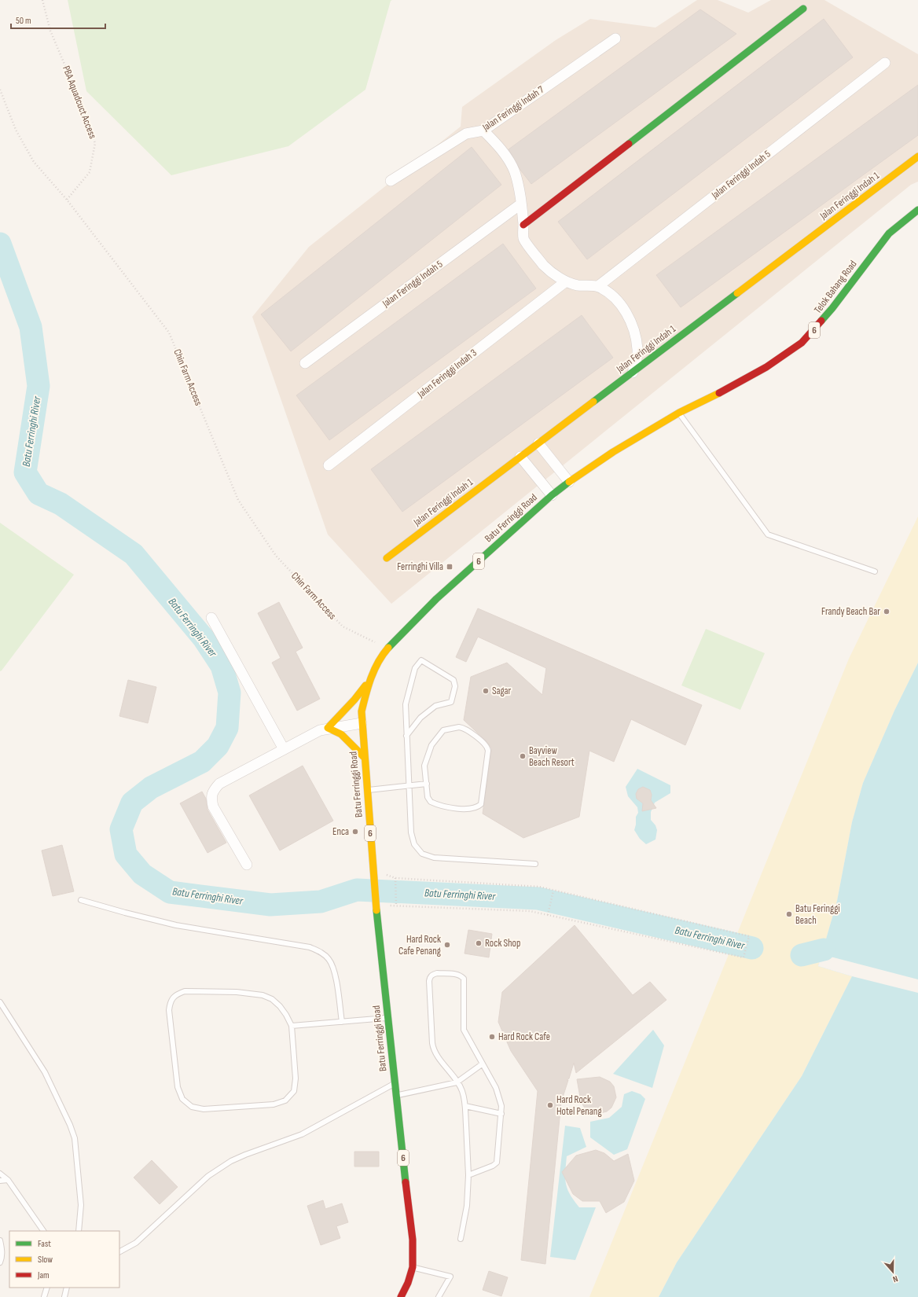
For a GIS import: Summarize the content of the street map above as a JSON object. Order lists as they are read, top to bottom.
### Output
{
  "streets": {
    "main road": [
      "Jalan Feringgi Indah 1",
      "Telok Bahang Road",
      "6",
      "Batu Ferringgi Road"
    ],
    "street": ["Jalan Feringgi Indah 7", "Jalan Feringgi Indah 5", "Jalan Feringgi Indah 3"],
    "path": ["PBA Aquadcuct Access", "Chin Farm Access"]
  },
  "crossings": [
    ["PBA Aquadcuct Access", "Chin Farm Access"],
    ["Telok Bahang Road", "Batu Ferringgi Road"],
    ["Chin Farm Access", "Batu Ferringgi Road"]
  ],
  "water": ["Batu Ferringhi River"],
  "places": {
    "transit": ["Ferringhi Villa"],
    "other": [
      "Frandy Beach Bar",
      "Sagar",
      "Bayview Beach Resort",
      "Enca",
      "Batu Feringgi Beach",
      "Rock Shop",
      "Hard Rock Cafe Penang",
      "Hard Rock Cafe",
      "Hard Rock Hotel Penang"
    ]
  },
  "legend": ["Fast", "Slow", "Jam"],
  "scale_bar": "50 m",
  "north": "bottom"
}
